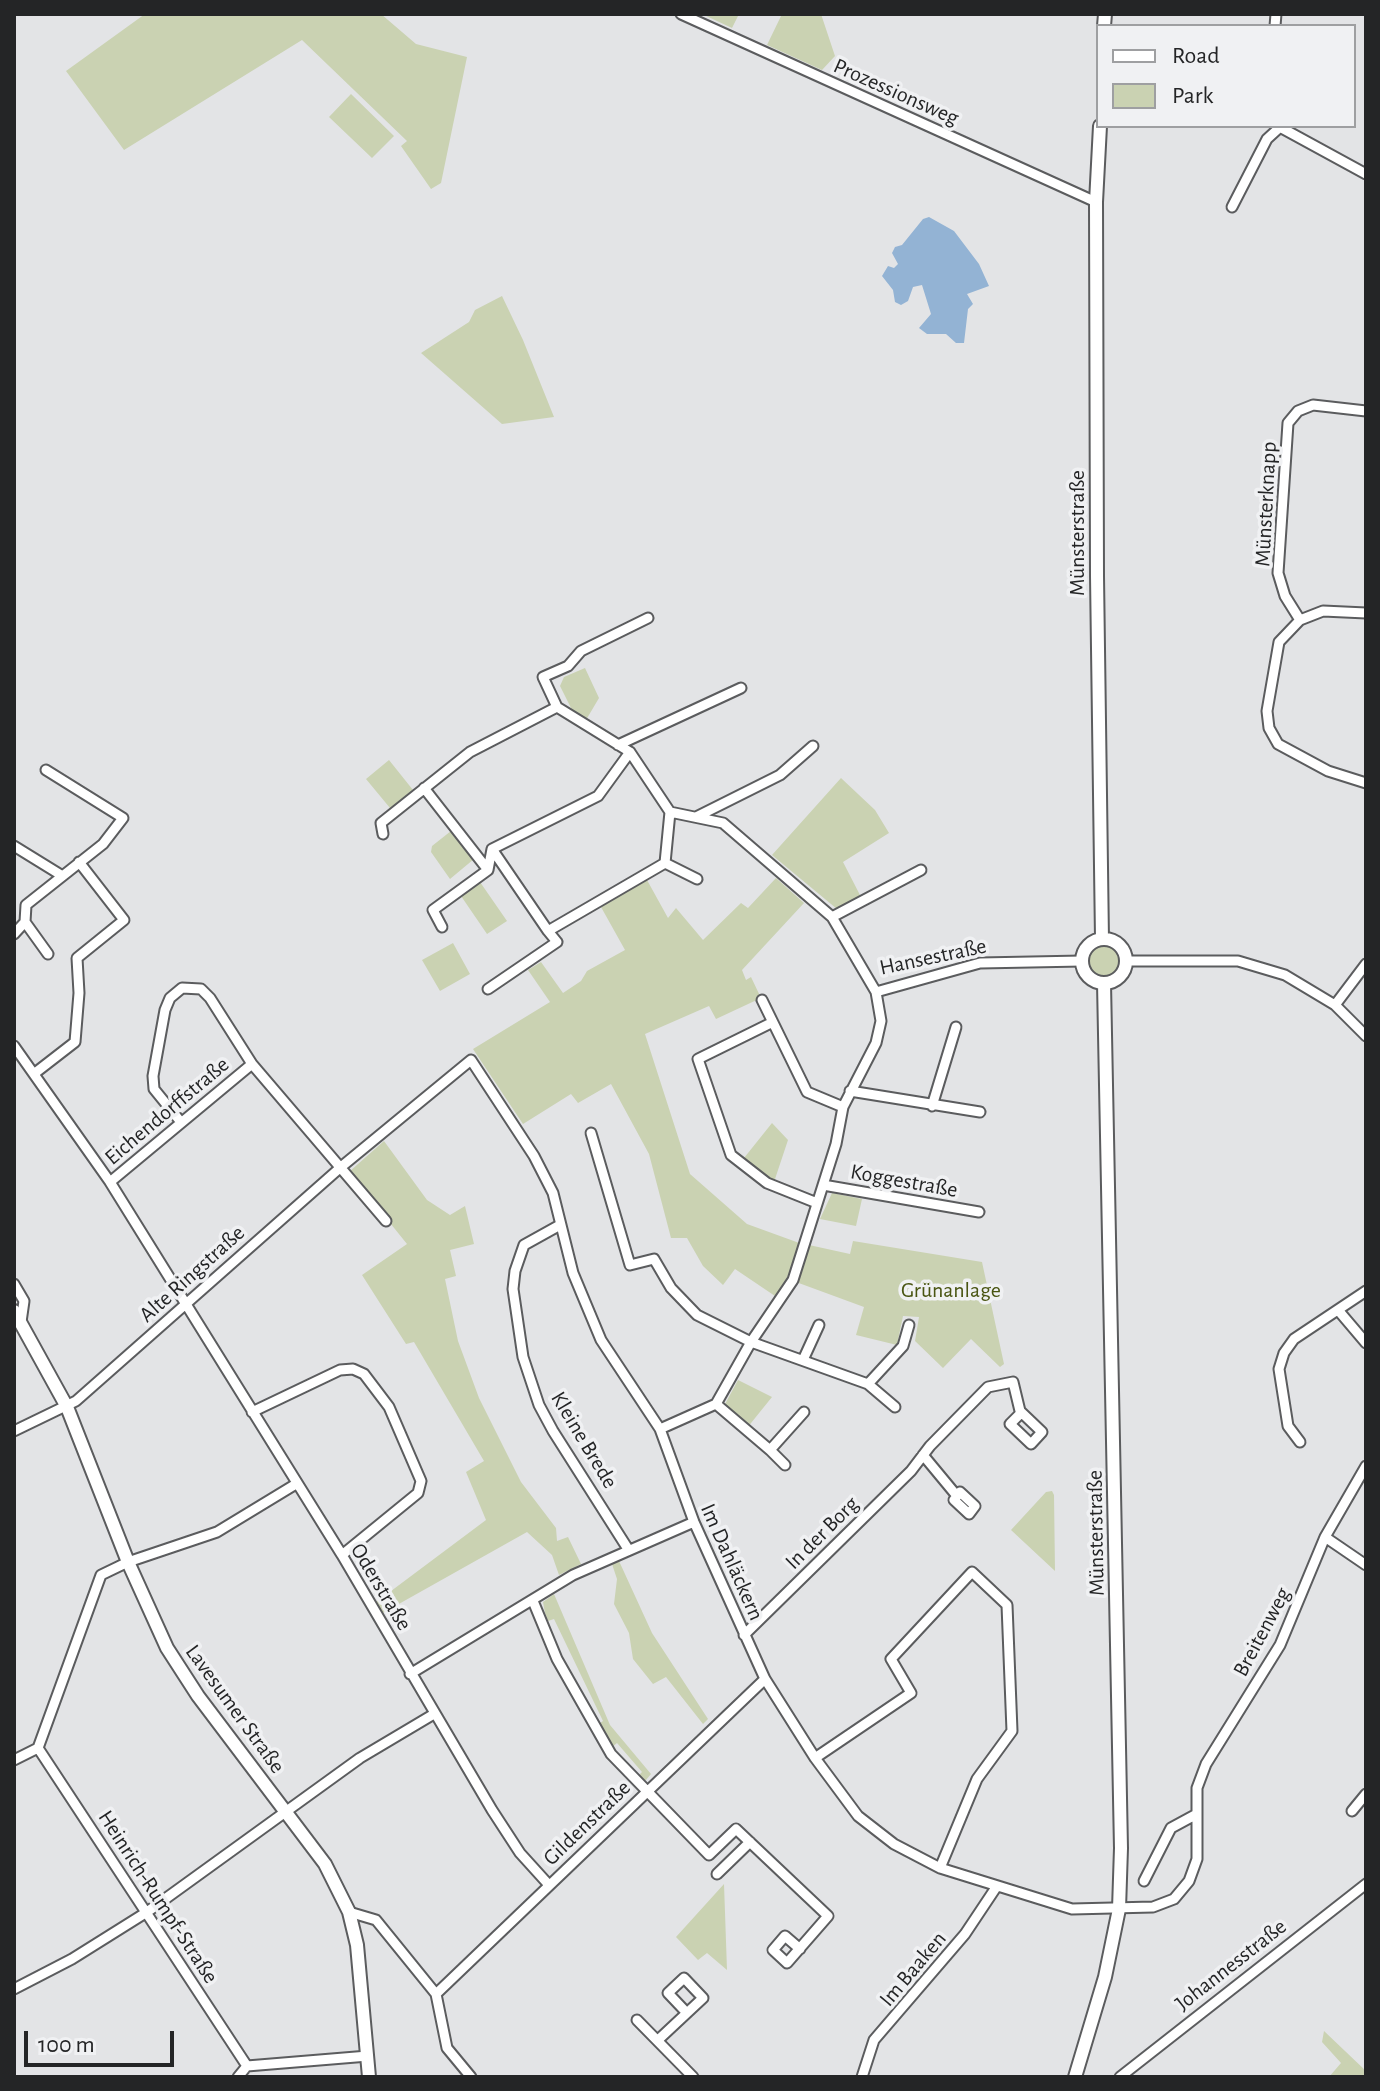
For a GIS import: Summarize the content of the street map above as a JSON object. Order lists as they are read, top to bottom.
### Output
{
  "streets": {
    "main road": ["Münsterstraße", "Lavesumer Straße"],
    "street": [
      "Prozessionsweg",
      "Münsterknapp",
      "Hansestraße",
      "Eichendorffstraße",
      "Koggestraße",
      "Alte Ringstraße",
      "Kleine Brede",
      "In der Borg",
      "Im Dahläckern",
      "Oderstraße",
      "Breitenweg",
      "Gildenstraße",
      "Heinrich-Rumpf-Straße",
      "Johannesstraße",
      "Im Baaken"
    ]
  },
  "crossings": [
    ["Prozessionsweg", "Münsterstraße"],
    ["Münsterstraße", "Hansestraße"],
    ["Münsterstraße", "Im Dahläckern"],
    ["Münsterstraße", "Breitenweg"],
    ["Hansestraße", "Koggestraße"],
    ["Eichendorffstraße", "Alte Ringstraße"],
    ["Eichendorffstraße", "Oderstraße"],
    ["Alte Ringstraße", "Im Dahläckern"],
    ["Alte Ringstraße", "Oderstraße"],
    ["Alte Ringstraße", "Lavesumer Straße"],
    ["Kleine Brede", "Im Dahläckern"],
    ["In der Borg", "Im Dahläckern"],
    ["Im Dahläckern", "Breitenweg"],
    ["Im Dahläckern", "Gildenstraße"],
    ["Im Dahläckern", "Im Baaken"],
    ["Oderstraße", "Gildenstraße"]
  ],
  "parks": ["Grünanlage"],
  "legend": ["Road", "Park"],
  "scale_bar": "100 m"
}
